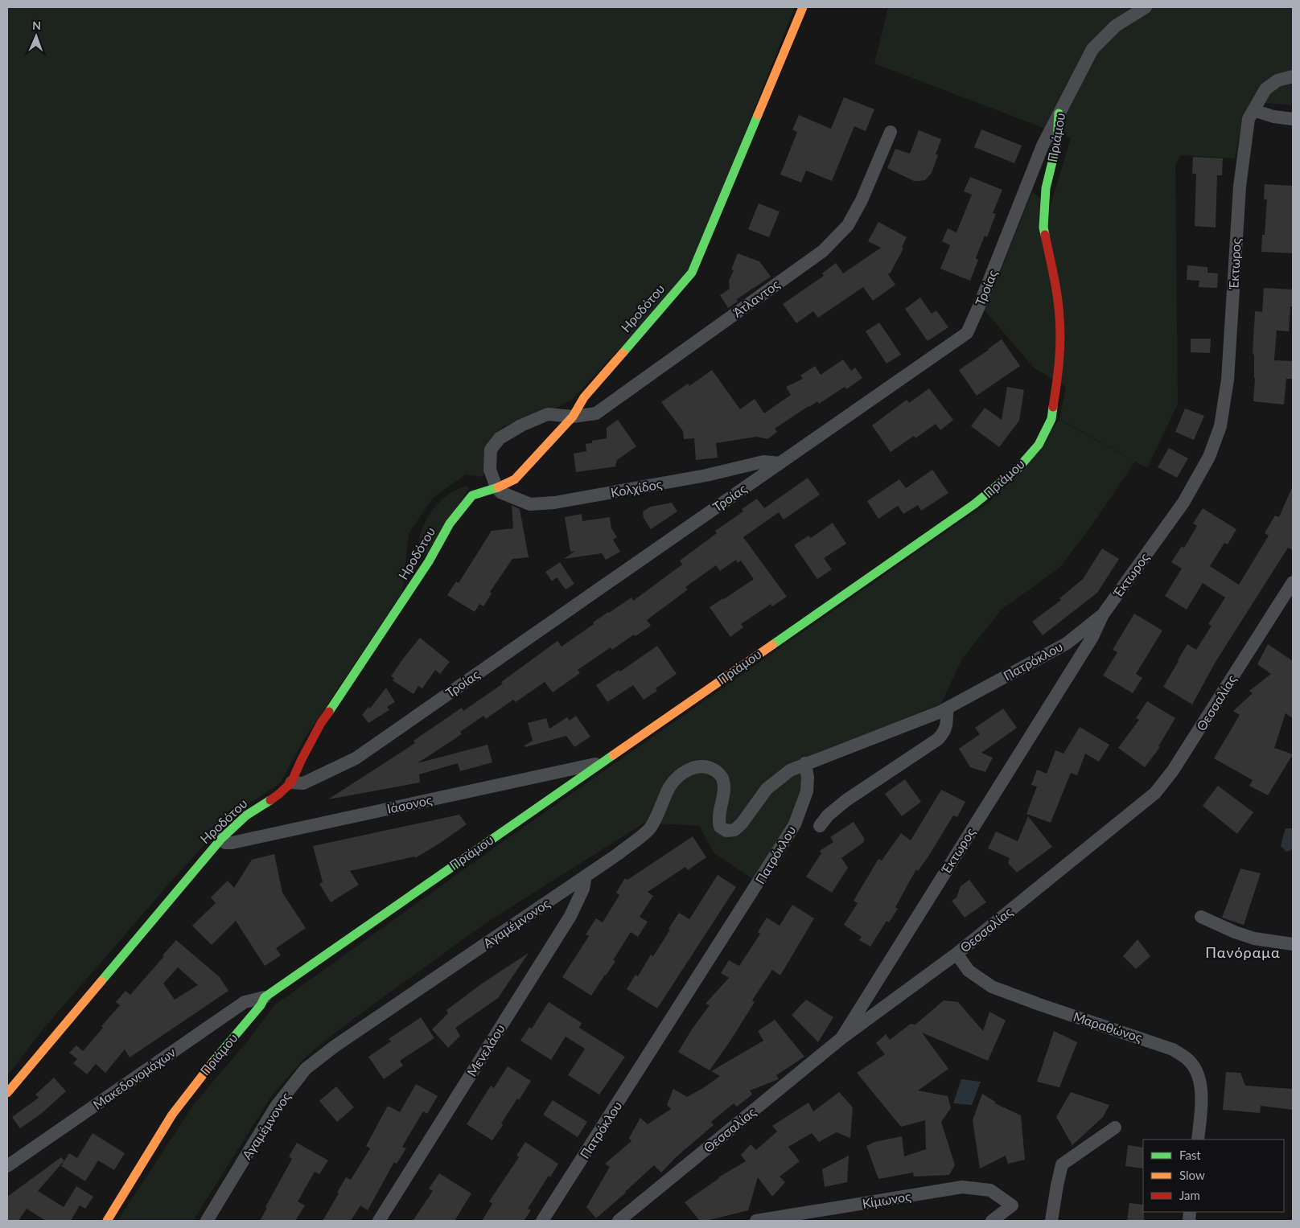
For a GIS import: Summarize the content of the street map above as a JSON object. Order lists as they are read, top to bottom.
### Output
{
  "streets": {
    "street": [
      "Πριάμου",
      "Έκτωρος",
      "Τροίας",
      "Άτλαντος",
      "Ηροδότου",
      "Κολχίδος",
      "Πατρόκλου",
      "Θεσσαλίας",
      "Ιάσονος",
      "Αγαμέμνονος",
      "Μαραθώνος",
      "Μενελάου",
      "Μακεδονομάχων",
      "Κίμωνος"
    ]
  },
  "crossings": [
    ["Πριάμου", "Τροίας"],
    ["Πριάμου", "Ιάσονος"],
    ["Πριάμου", "Μακεδονομάχων"],
    ["Έκτωρος", "Πατρόκλου"],
    ["Έκτωρος", "Θεσσαλίας"],
    ["Τροίας", "Ηροδότου"],
    ["Τροίας", "Κολχίδος"],
    ["Άτλαντος", "Ηροδότου"],
    ["Άτλαντος", "Κολχίδος"],
    ["Ηροδότου", "Κολχίδος"],
    ["Ηροδότου", "Ιάσονος"],
    ["Πατρόκλου", "Αγαμέμνονος"],
    ["Θεσσαλίας", "Μαραθώνος"],
    ["Αγαμέμνονος", "Μενελάου"]
  ],
  "districts": ["Πανόραμα"],
  "legend": ["Fast", "Slow", "Jam"],
  "north": "top"
}
